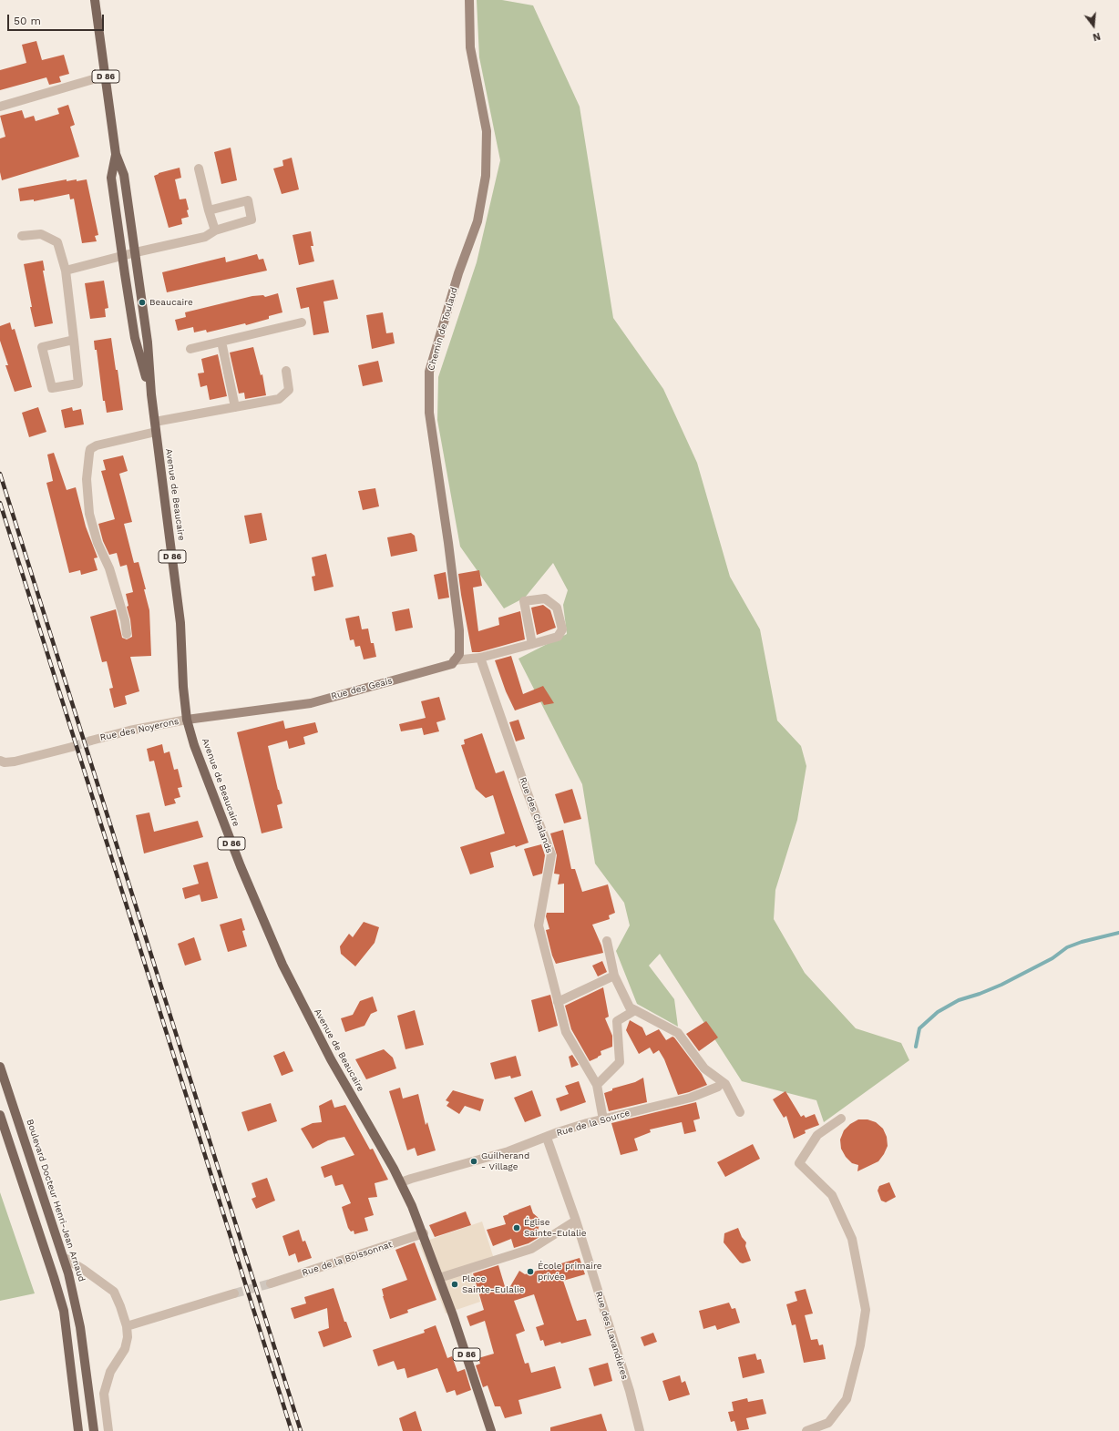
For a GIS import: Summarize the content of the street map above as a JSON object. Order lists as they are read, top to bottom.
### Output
{
  "streets": {
    "main road": ["D 86", "Avenue de Beaucaire", "Boulevard Docteur Henri-Jean Arnaud"],
    "street": [
      "Chemin de Toulaud",
      "Rue des Geais",
      "Rue des Noyerons",
      "Rue des Chalands",
      "Rue de la Source",
      "Rue de la Boissonnat",
      "Rue des Lavandières"
    ]
  },
  "crossings": [
    ["D 86", "Avenue de Beaucaire"],
    ["Chemin de Toulaud", "Rue des Geais"],
    ["Avenue de Beaucaire", "Rue des Geais"],
    ["Avenue de Beaucaire", "Rue des Noyerons"],
    ["Avenue de Beaucaire", "Rue de la Source"],
    ["Avenue de Beaucaire", "Rue de la Boissonnat"],
    ["Rue des Geais", "Rue des Noyerons"],
    ["Rue des Geais", "Rue des Chalands"],
    ["Rue des Chalands", "Rue de la Source"],
    ["Rue de la Source", "Rue des Lavandières"]
  ],
  "places": [
    "Beaucaire",
    "Guilherand - Village",
    "Église Sainte-Eulalie",
    "École primaire privée",
    "Place Sainte-Eulalie"
  ],
  "scale_bar": "50 m",
  "north": "bottom"
}
